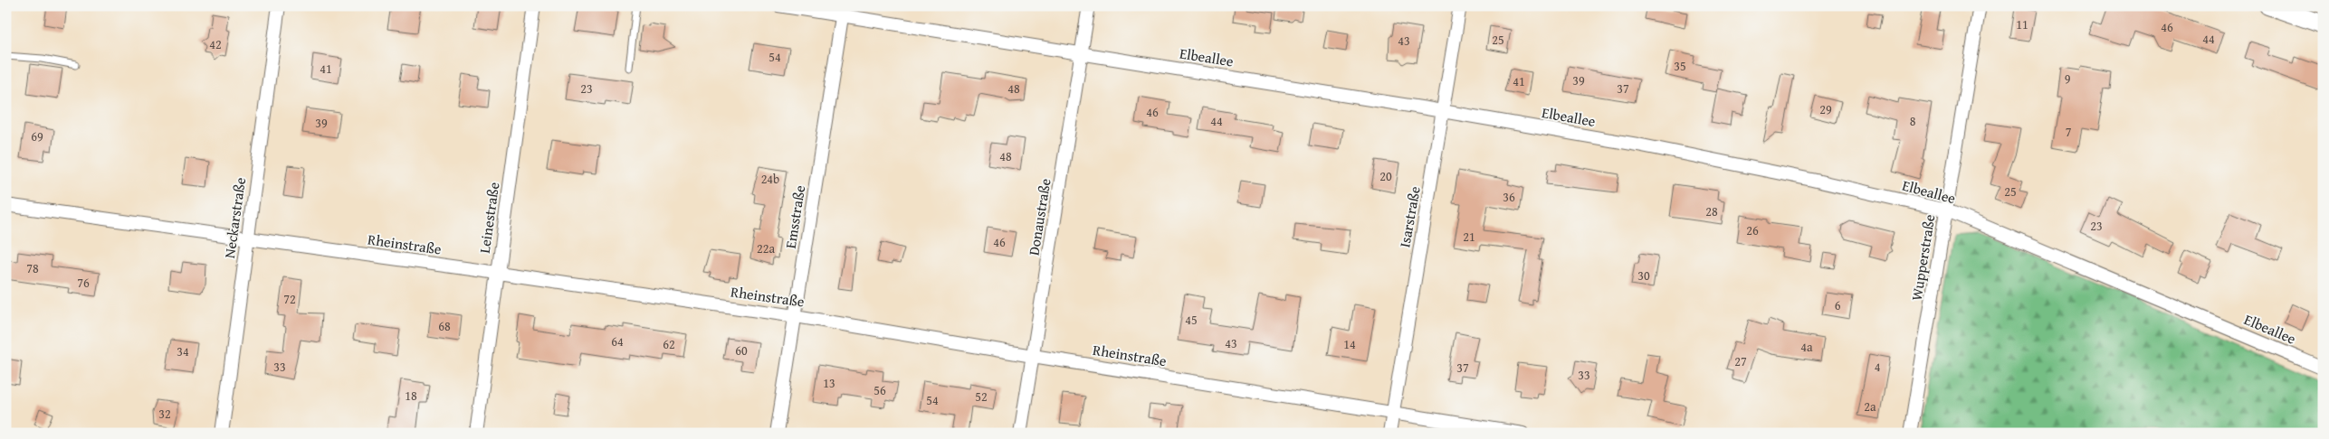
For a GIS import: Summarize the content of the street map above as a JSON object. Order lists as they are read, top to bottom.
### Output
{
  "streets": {
    "street": [
      "Elbeallee",
      "Emsstraße",
      "Donaustraße",
      "Isarstraße",
      "Neckarstraße",
      "Leinestraße",
      "Rheinstraße",
      "Wupperstraße"
    ]
  },
  "crossings": [
    ["Elbeallee", "Emsstraße"],
    ["Elbeallee", "Donaustraße"],
    ["Elbeallee", "Isarstraße"],
    ["Elbeallee", "Wupperstraße"],
    ["Emsstraße", "Rheinstraße"],
    ["Donaustraße", "Rheinstraße"],
    ["Isarstraße", "Rheinstraße"],
    ["Neckarstraße", "Rheinstraße"],
    ["Leinestraße", "Rheinstraße"]
  ],
  "house_numbers": [
    "11",
    "46",
    "44",
    "25",
    "43",
    "42",
    "54",
    "35",
    "41",
    "9",
    "39",
    "41",
    "23",
    "48",
    "37",
    "29",
    "46",
    "44",
    "8",
    "39",
    "7",
    "69",
    "48",
    "20",
    "24b",
    "25",
    "36",
    "28",
    "23",
    "26",
    "21",
    "46",
    "22a",
    "78",
    "30",
    "76",
    "72",
    "6",
    "45",
    "68",
    "64",
    "43",
    "62",
    "14",
    "4a",
    "60",
    "34",
    "27",
    "33",
    "4",
    "37",
    "33",
    "13",
    "56",
    "18",
    "52",
    "54",
    "2a",
    "32"
  ]
}
